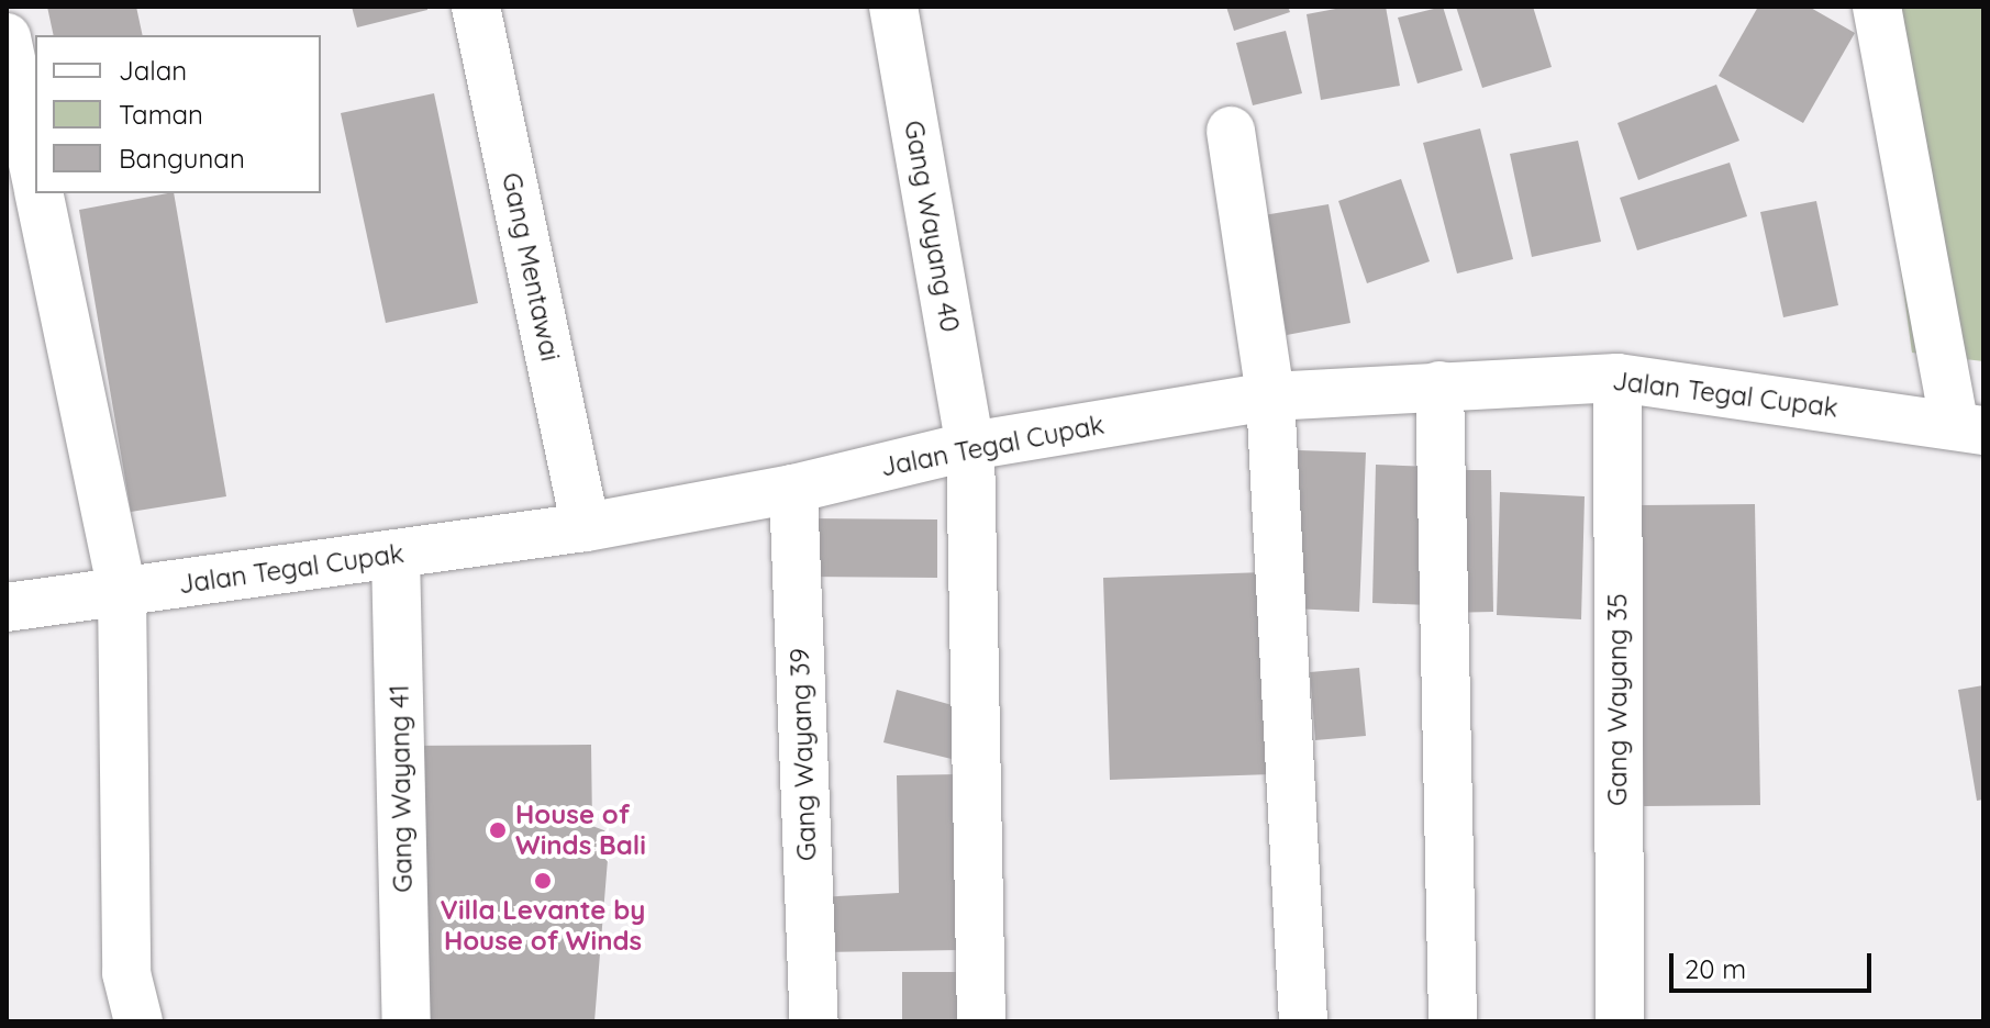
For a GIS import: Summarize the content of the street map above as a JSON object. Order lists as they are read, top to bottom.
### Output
{
  "streets": {
    "street": [
      "Gang Wayang 40",
      "Gang Mentawai",
      "Jalan Tegal Cupak",
      "Gang Wayang 35",
      "Gang Wayang 39",
      "Gang Wayang 41"
    ]
  },
  "crossings": [
    ["Gang Wayang 40", "Jalan Tegal Cupak"],
    ["Gang Mentawai", "Jalan Tegal Cupak"],
    ["Jalan Tegal Cupak", "Gang Wayang 35"],
    ["Jalan Tegal Cupak", "Gang Wayang 39"],
    ["Jalan Tegal Cupak", "Gang Wayang 41"]
  ],
  "places": ["House of Winds Bali", "Villa Levante by House of Winds"],
  "legend": ["Jalan", "Taman", "Bangunan"],
  "scale_bar": "20 m"
}
